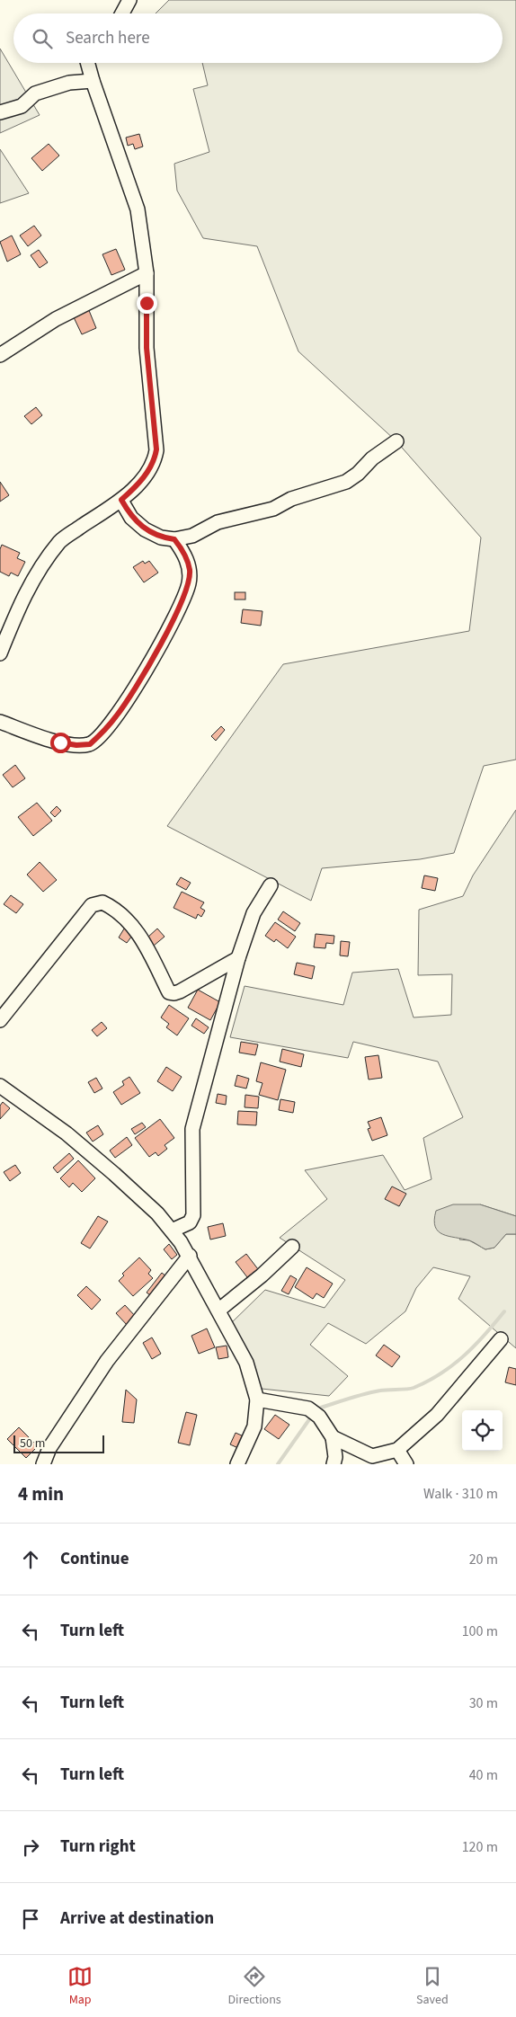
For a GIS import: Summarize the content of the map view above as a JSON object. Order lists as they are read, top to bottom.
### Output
{
  "scale_bar": "50 m",
  "page": {
    "search": "Search here",
    "scale": "50 m",
    "heading": ["4 min", "Walk · 310 m"],
    "list": [
      ["Continue", "20 m"],
      ["Turn left", "100 m"],
      ["Turn left", "30 m"],
      ["Turn left", "40 m"],
      ["Turn right", "120 m"],
      "Arrive at destination"
    ],
    "nav": ["Map", "Directions", "Saved"]
  }
}
